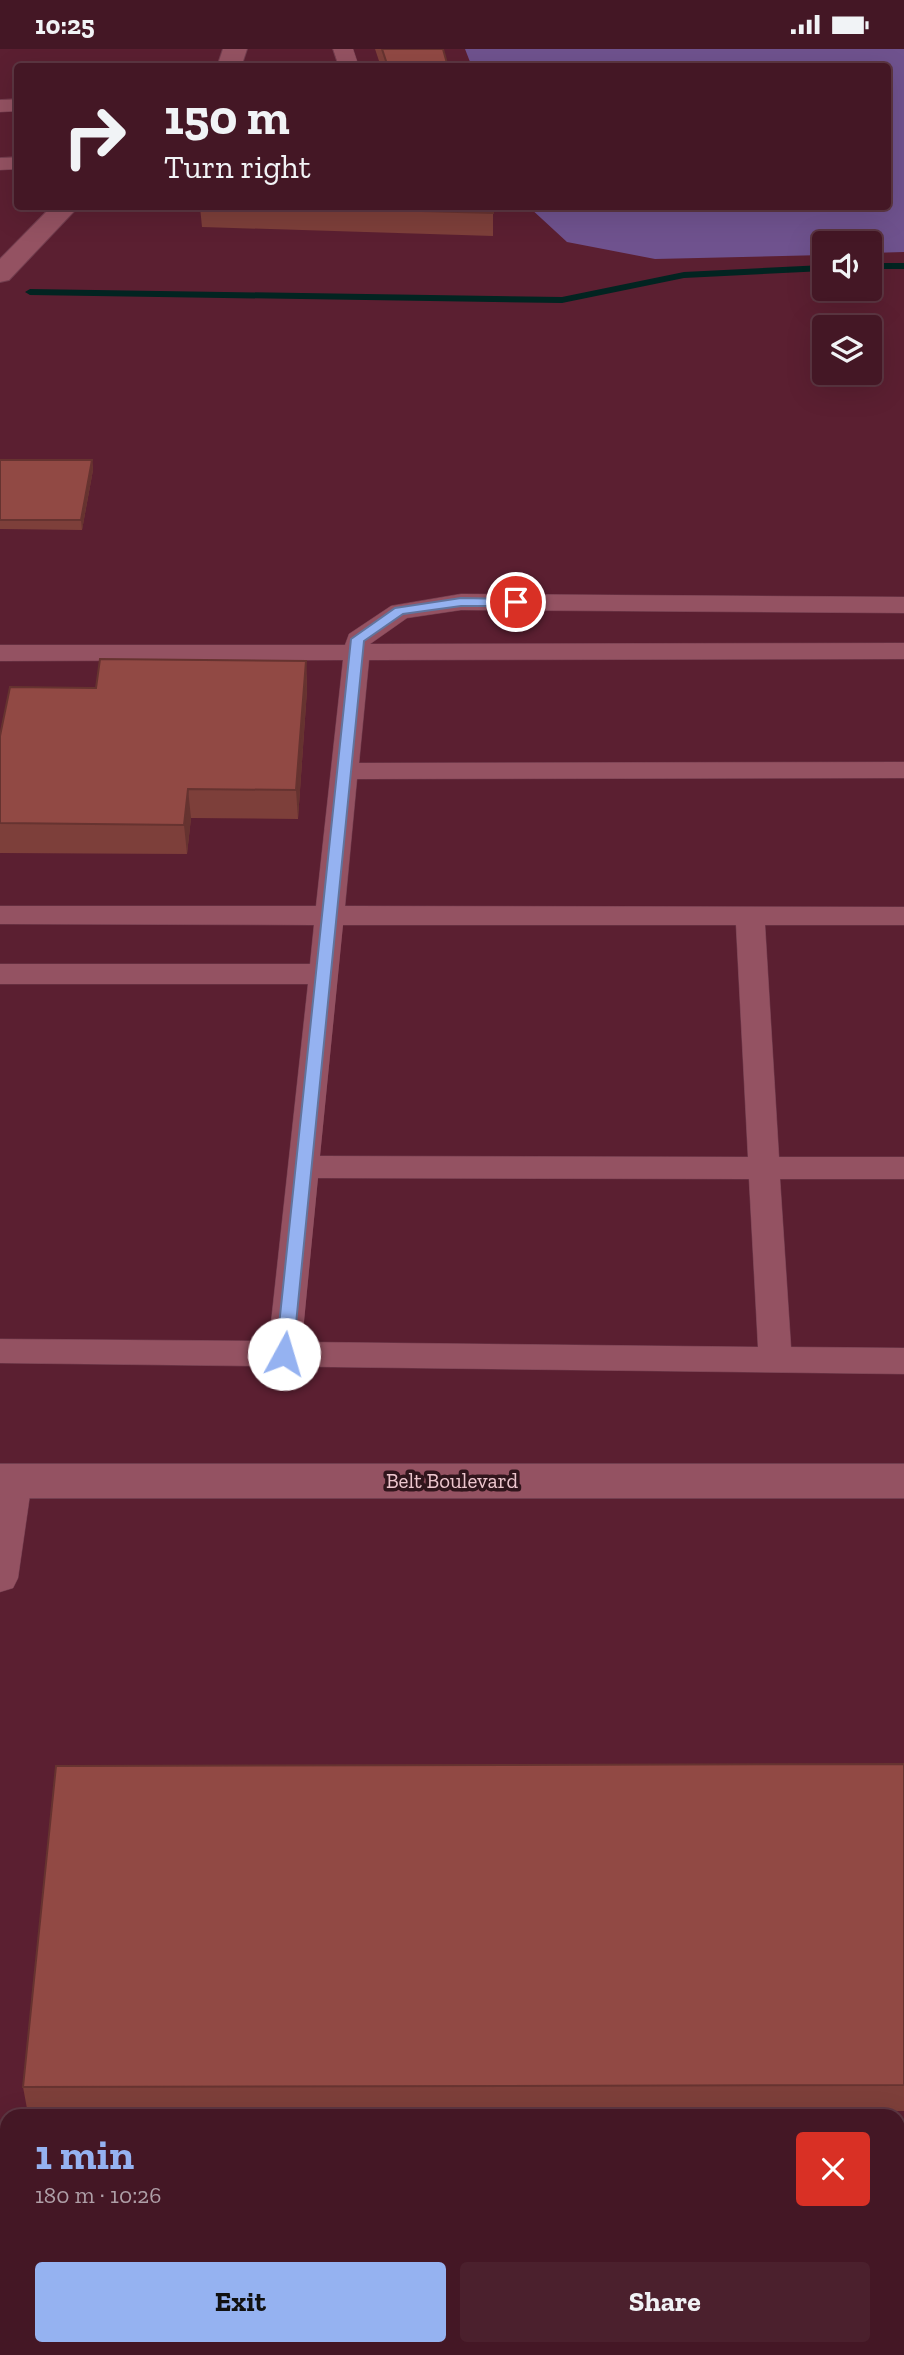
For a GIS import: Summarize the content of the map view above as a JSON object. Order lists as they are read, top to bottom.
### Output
{
  "streets": {
    "street": ["Belt Boulevard"]
  },
  "page": {
    "status": "10:25",
    "turn": ["150 m", "Turn right"],
    "heading": ["1 min", "180 m · 10:26"],
    "buttons": ["Exit", "Share"]
  }
}
